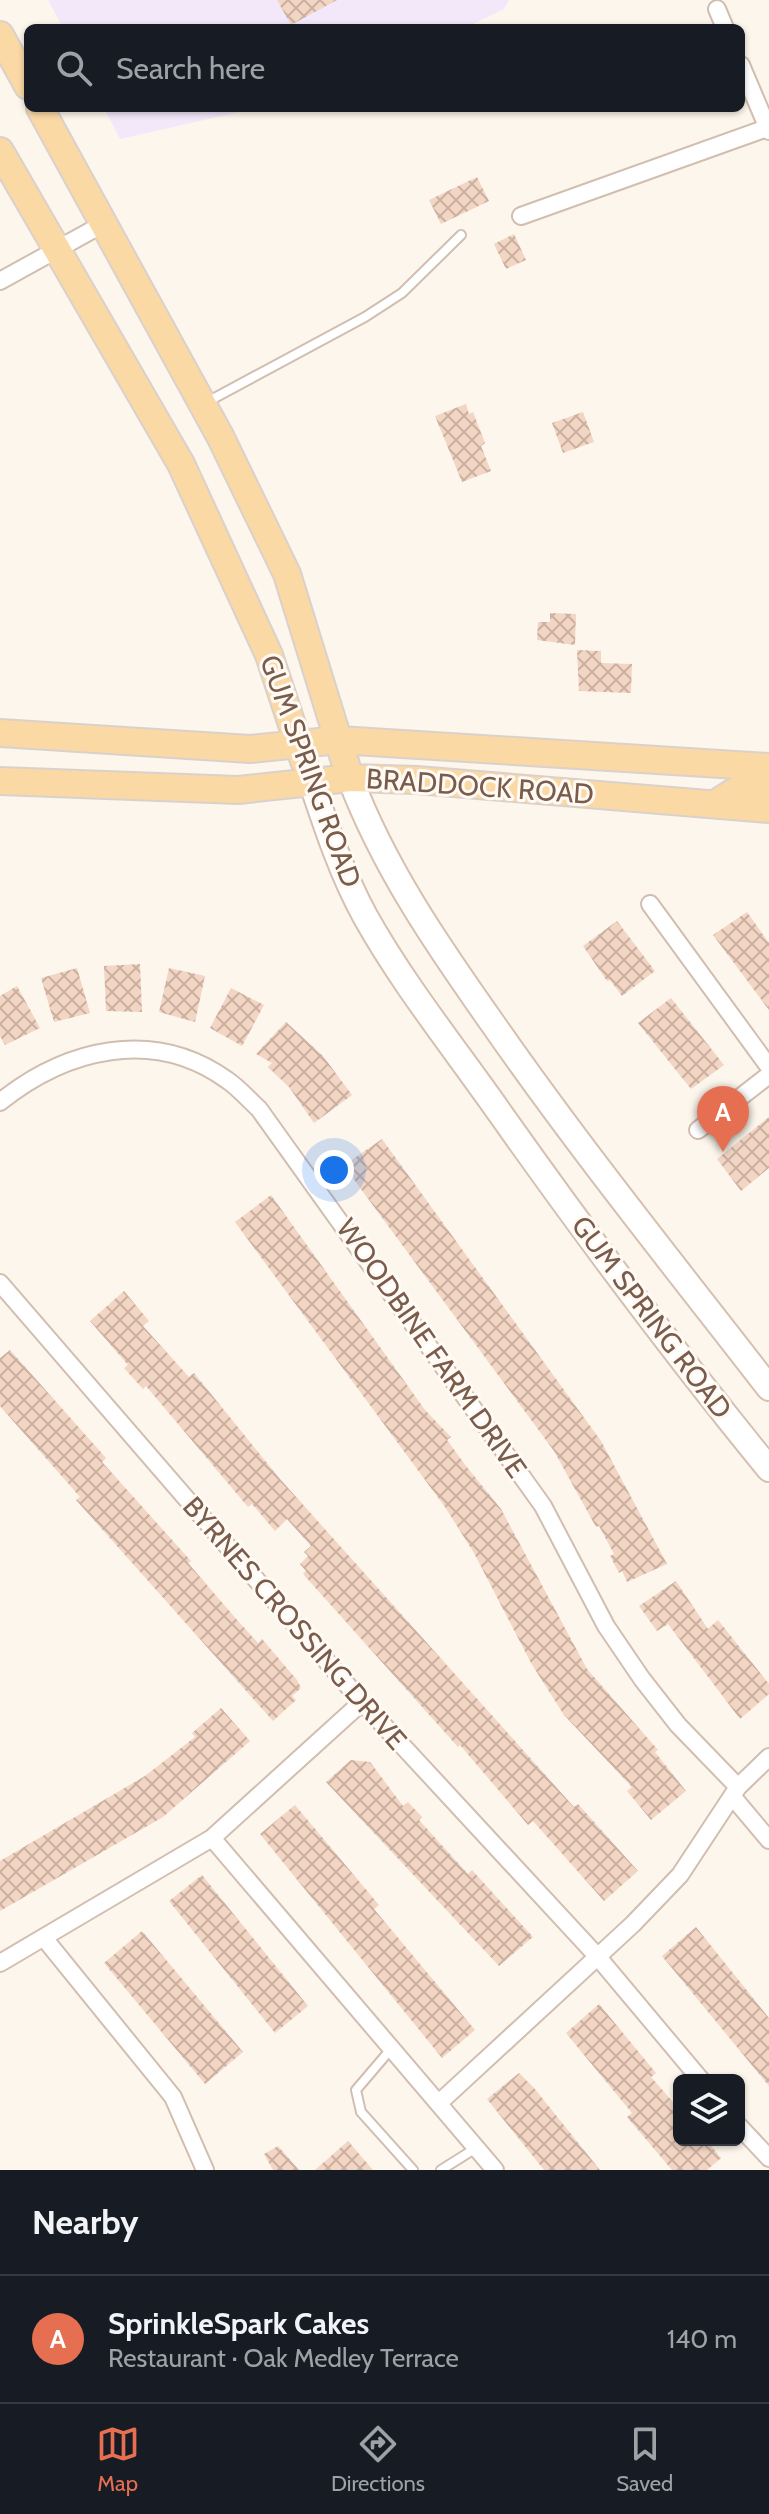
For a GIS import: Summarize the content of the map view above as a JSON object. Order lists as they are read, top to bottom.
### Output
{
  "streets": {
    "main road": ["GUM SPRING ROAD", "BRADDOCK ROAD"],
    "street": ["WOODBINE FARM DRIVE", "BYRNES CROSSING DRIVE"]
  },
  "crossings": [
    ["GUM SPRING ROAD", "BRADDOCK ROAD"]
  ],
  "page": {
    "search": "Search here",
    "pins": "A",
    "heading": "Nearby",
    "list": [
      {
        "mark": "A",
        "name": "SprinkleSpark Cakes",
        "note": "Restaurant · Oak Medley Terrace",
        "value": "140 m"
      }
    ],
    "nav": ["Map", "Directions", "Saved"]
  }
}
